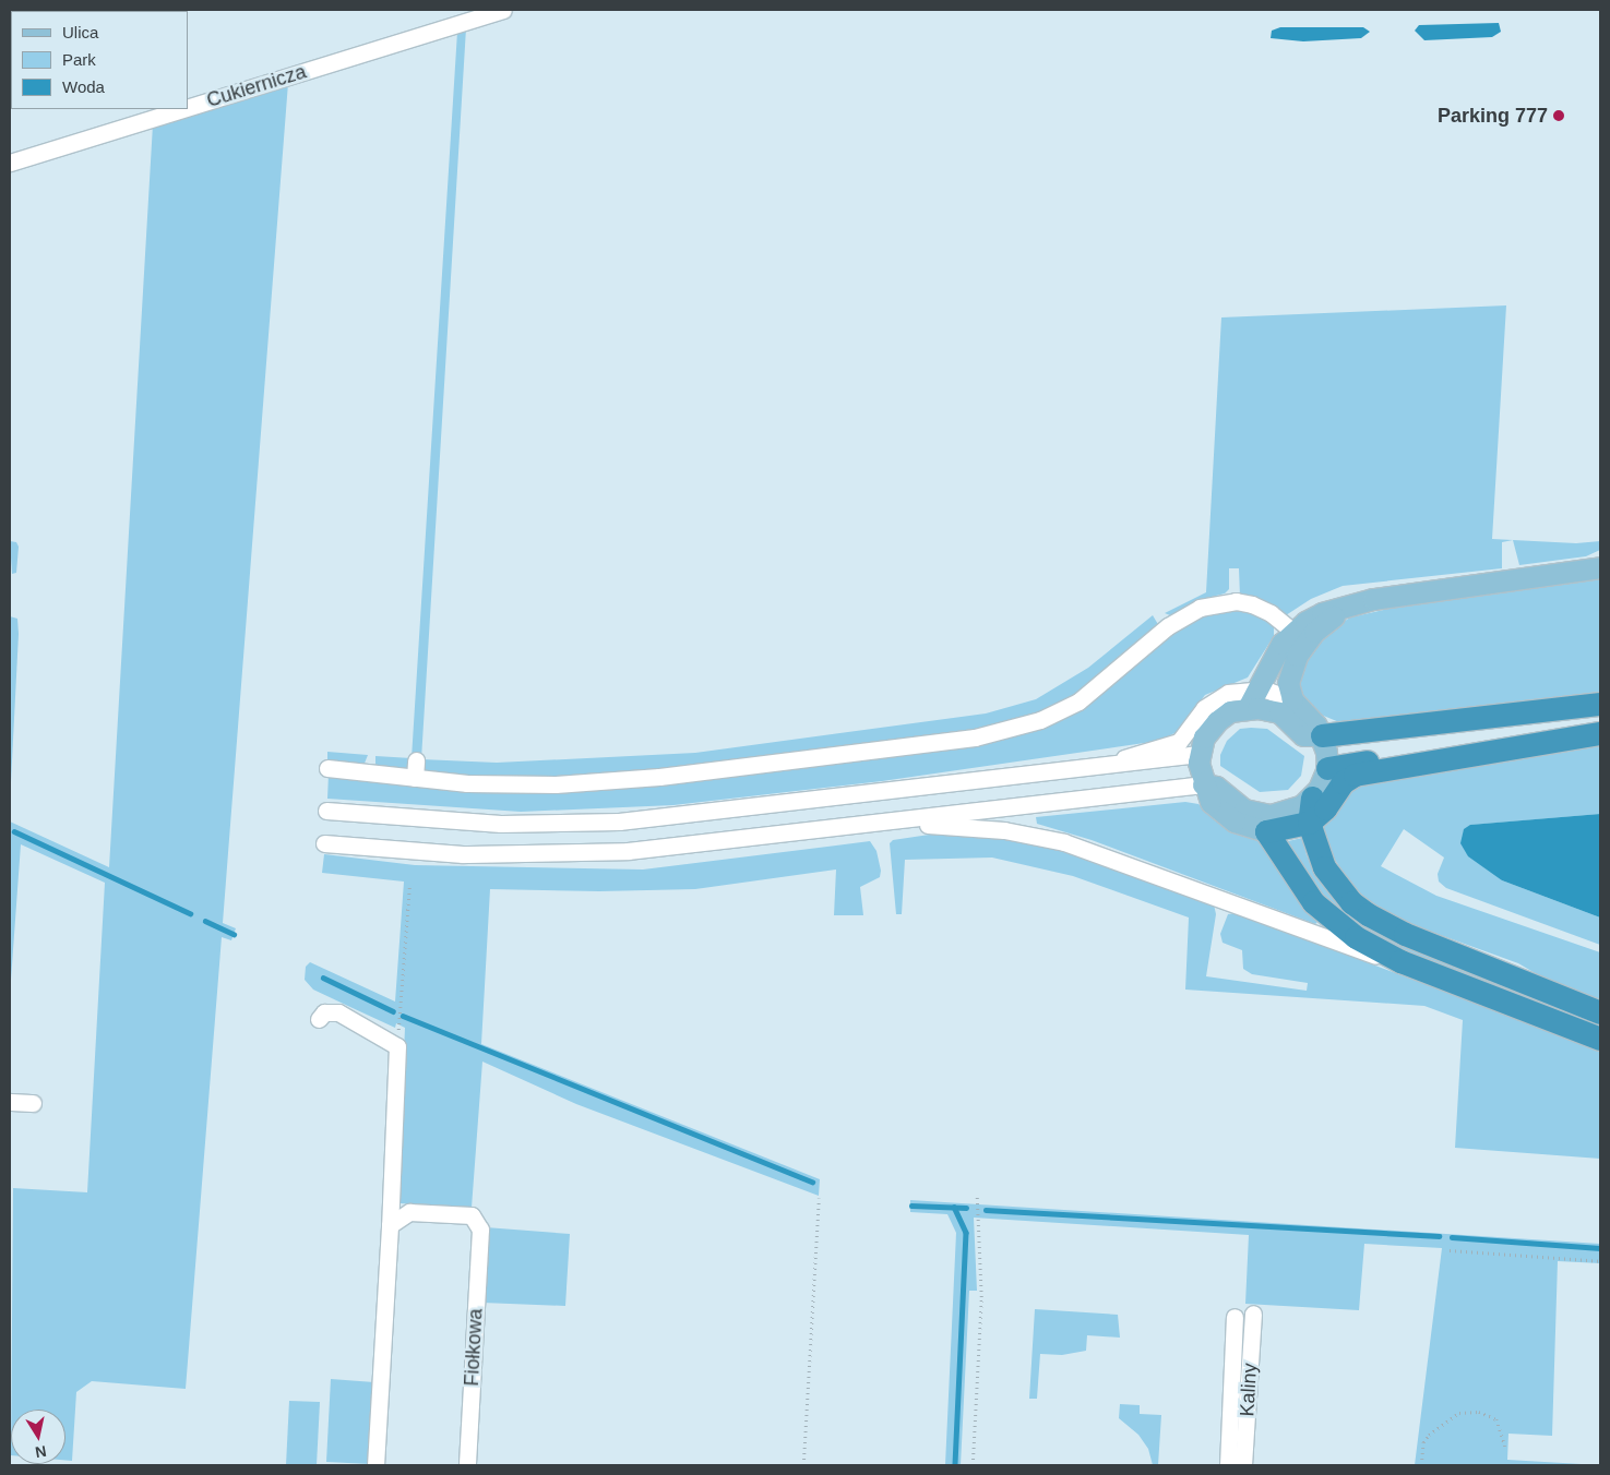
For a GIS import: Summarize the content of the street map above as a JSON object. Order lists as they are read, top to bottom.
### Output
{
  "streets": {
    "street": ["Cukiernicza", "Fiołkowa", "Kaliny"]
  },
  "places": ["Parking 777"],
  "legend": ["Ulica", "Park", "Woda"],
  "north": "bottom"
}
